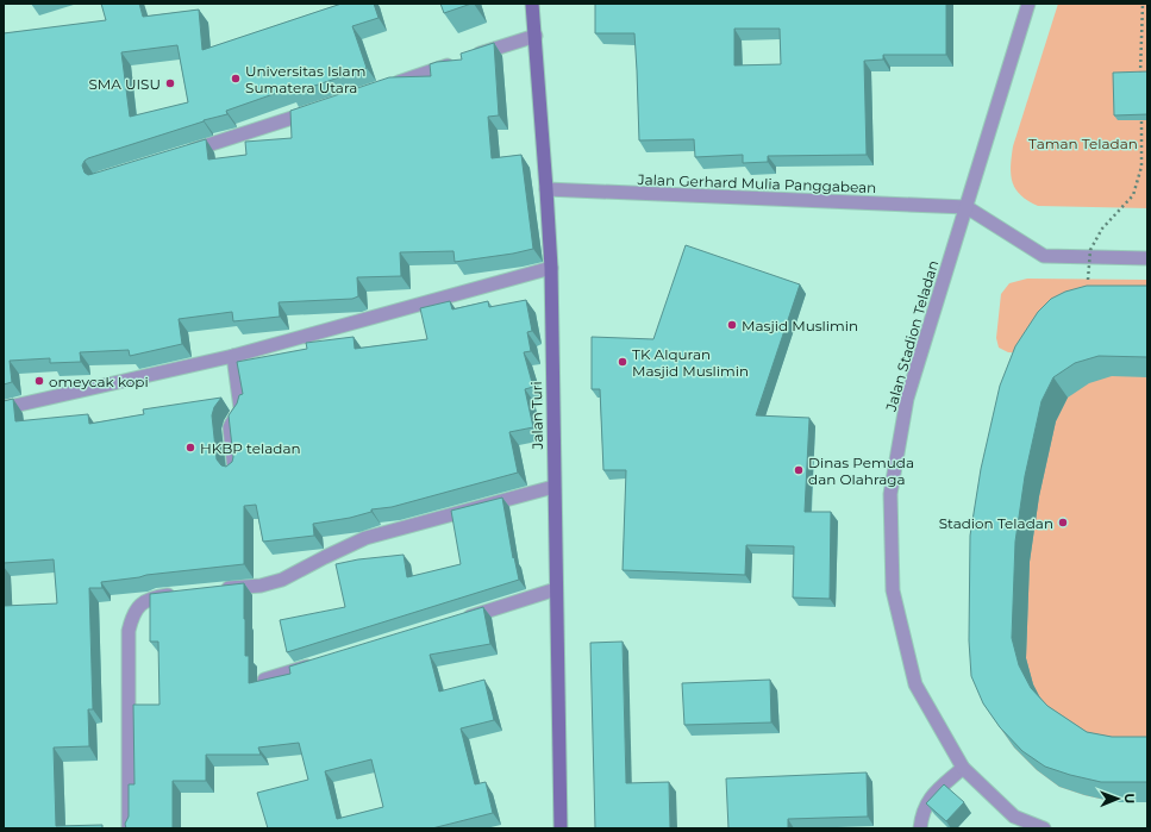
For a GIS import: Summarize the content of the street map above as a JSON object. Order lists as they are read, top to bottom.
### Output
{
  "streets": {
    "main road": ["Jalan Turi"],
    "street": ["Jalan Gerhard Mulia Panggabean", "Jalan Stadion Teladan"]
  },
  "crossings": [
    ["Jalan Gerhard Mulia Panggabean", "Jalan Stadion Teladan"],
    ["Jalan Gerhard Mulia Panggabean", "Jalan Turi"]
  ],
  "parks": ["Taman Teladan"],
  "places": [
    "Universitas Islam Sumatera Utara",
    "SMA UISU",
    "Masjid Muslimin",
    "TK Alquran Masjid Muslimin",
    "omeycak kopi",
    "HKBP teladan",
    "Dinas Pemuda dan Olahraga",
    "Stadion Teladan"
  ],
  "north": "right"
}
